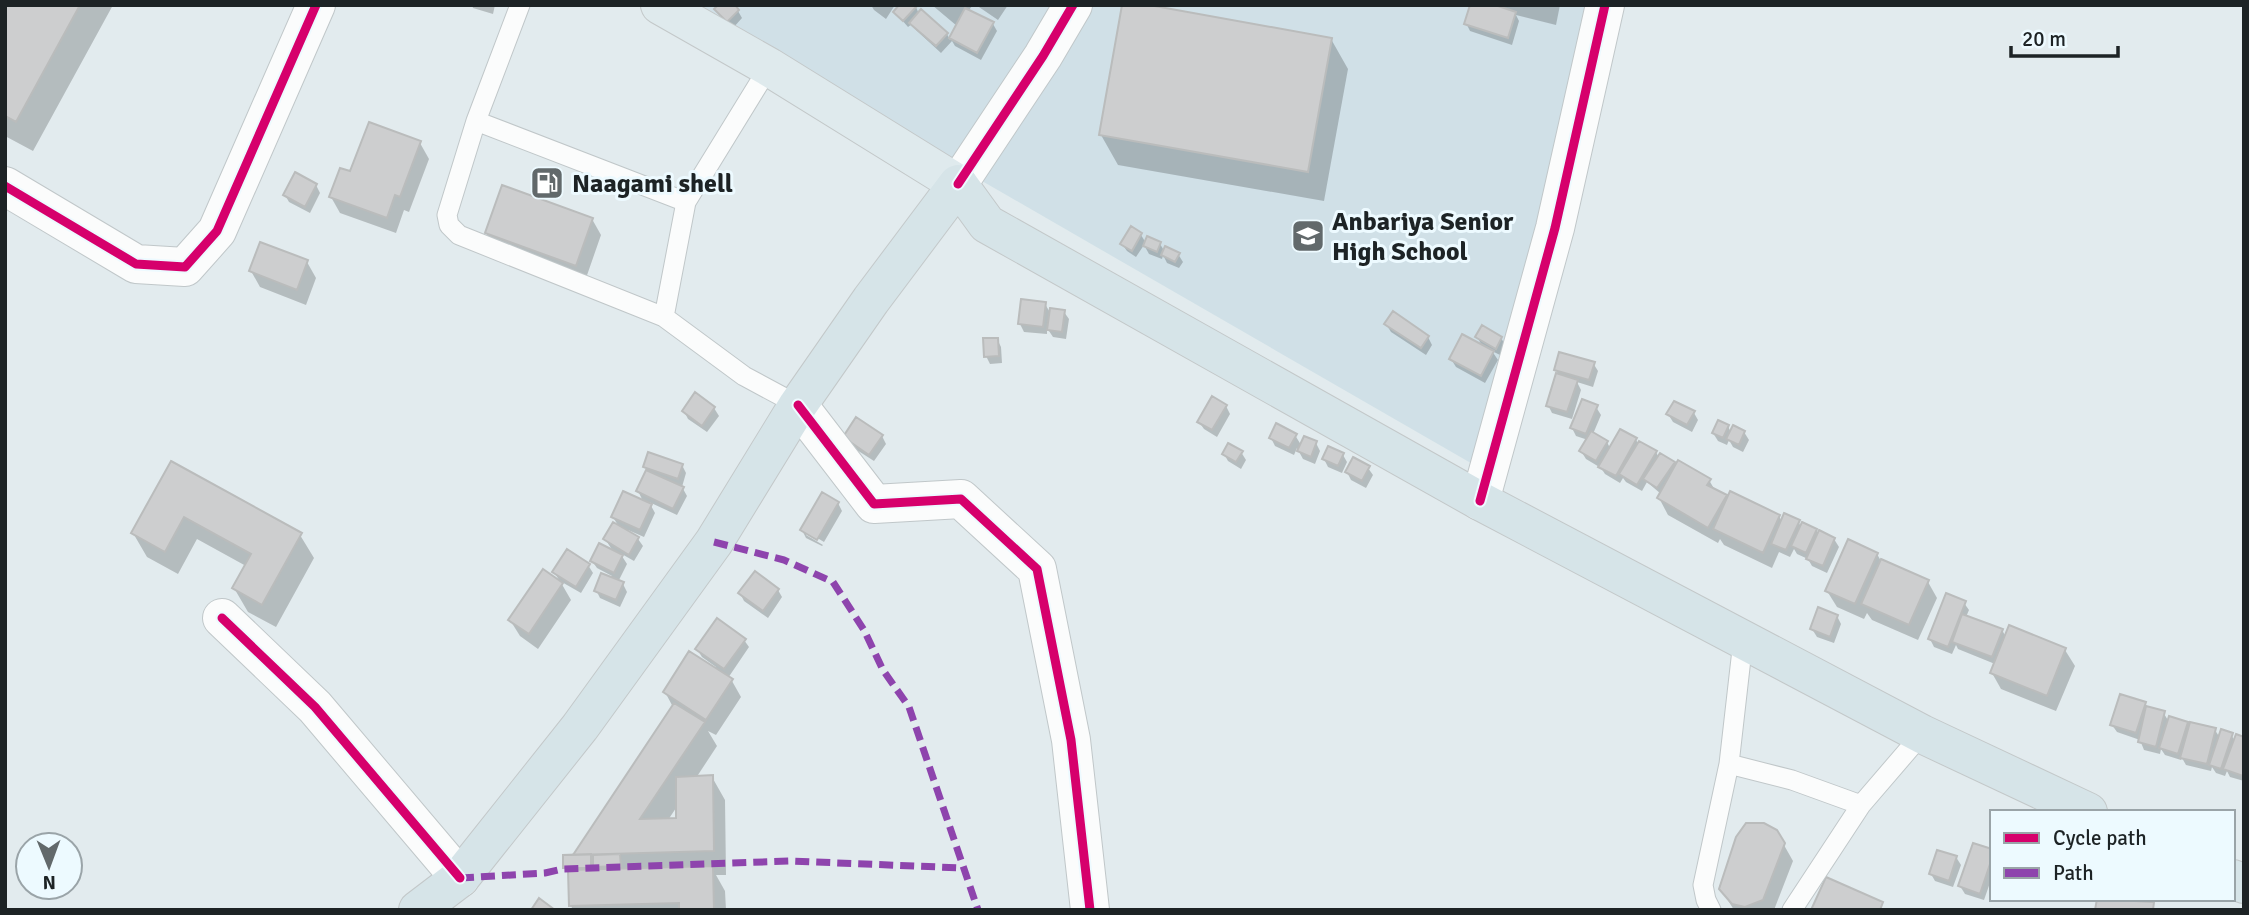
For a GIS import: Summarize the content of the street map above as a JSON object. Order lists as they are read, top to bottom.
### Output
{
  "places": {
    "fuel station": ["Naagami shell"],
    "school or university": ["Anbariya Senior High School"]
  },
  "legend": ["Cycle path", "Path"],
  "scale_bar": "20 m",
  "north": "bottom"
}
